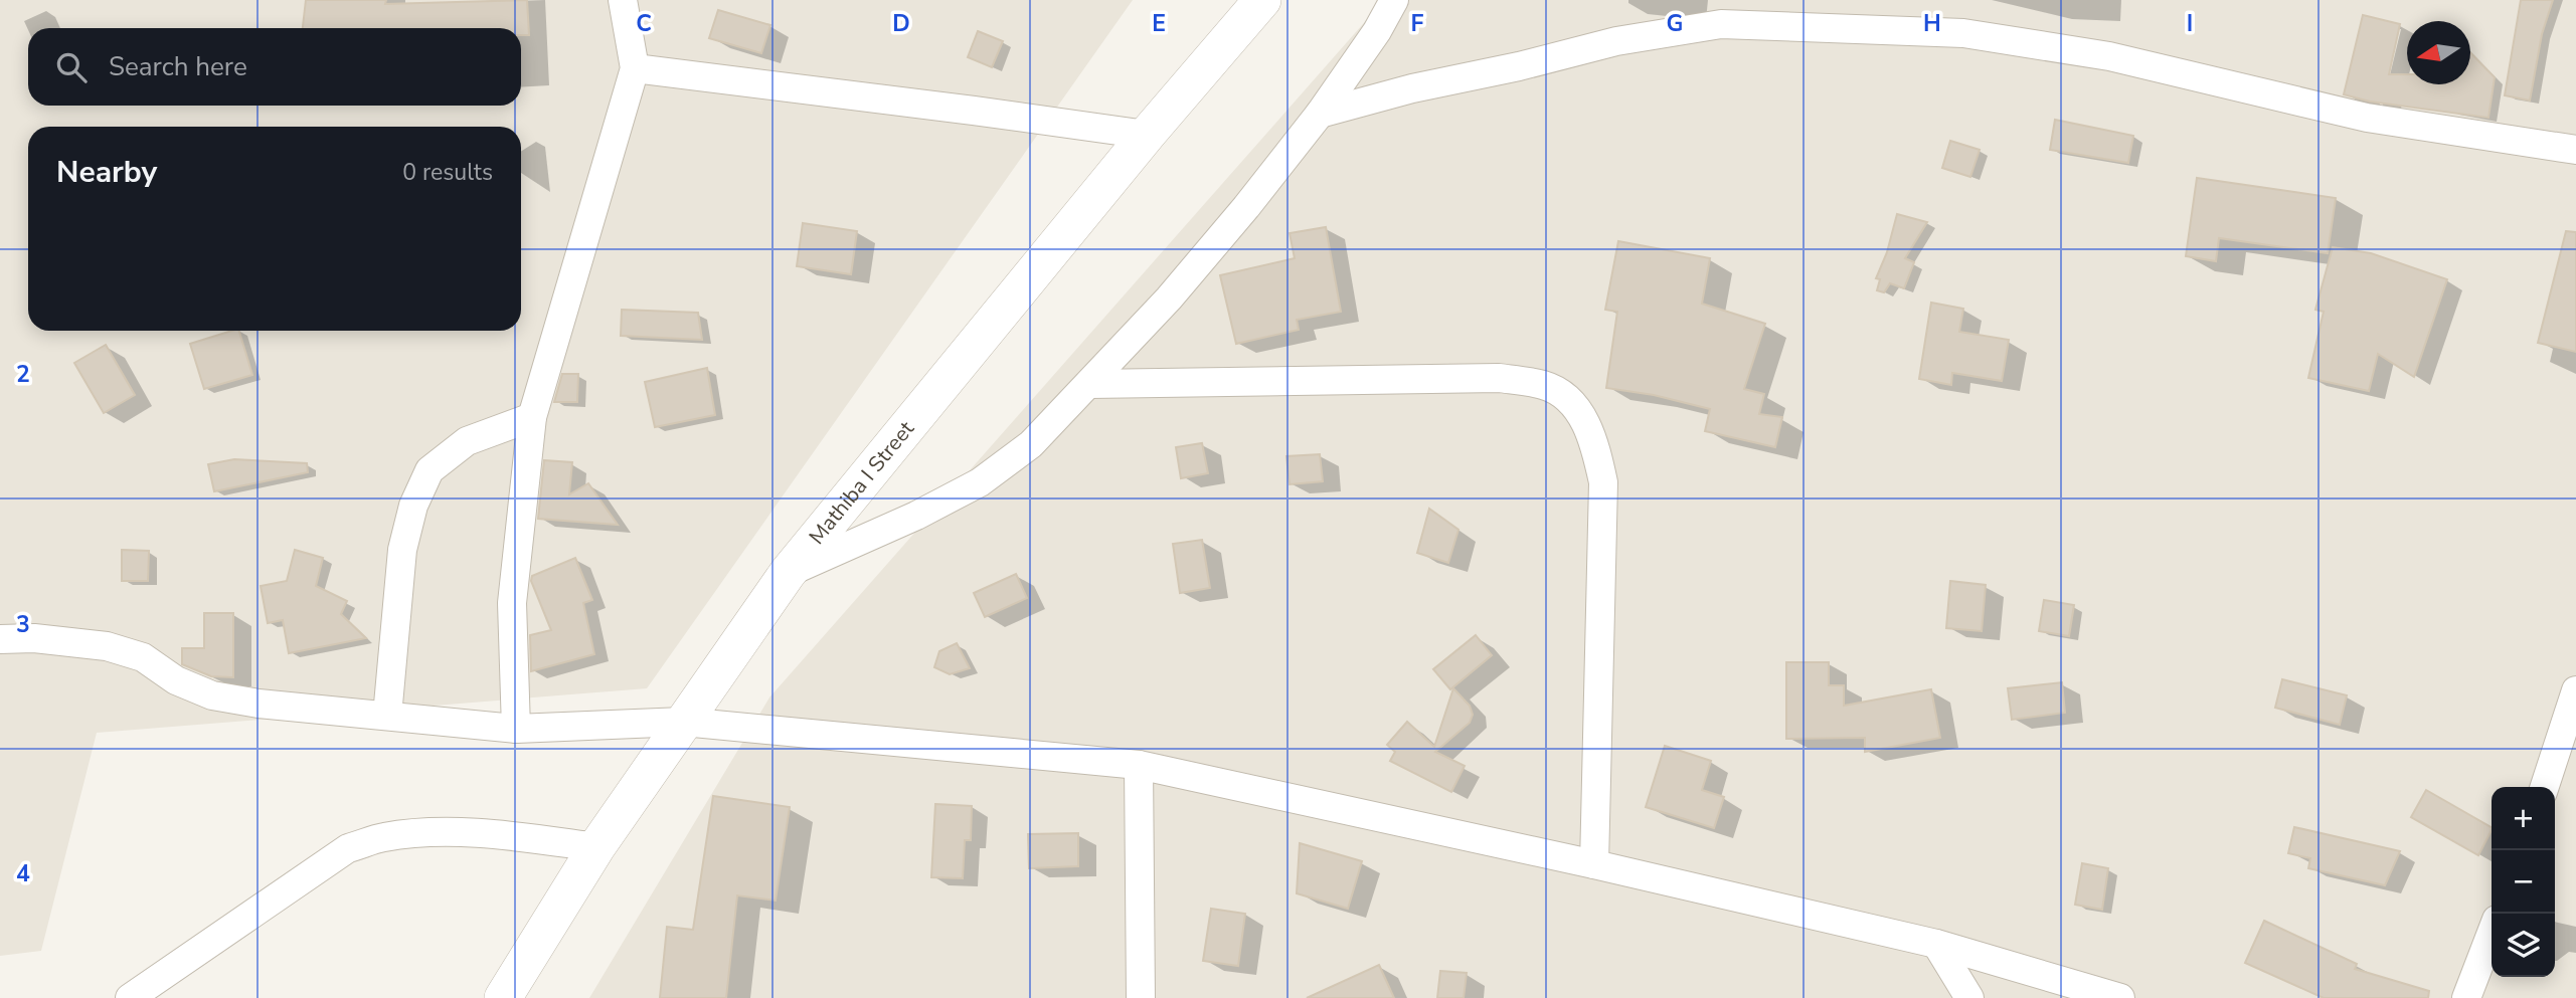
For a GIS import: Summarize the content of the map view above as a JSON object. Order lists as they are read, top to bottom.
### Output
{
  "streets": {
    "street": ["Mathiba I Street"]
  },
  "north": "left",
  "page": {
    "search": "Search here",
    "heading": ["Nearby", "0 results"],
    "map_buttons": ["+", "−"]
  },
  "grid": {
    "columns": [
      "C",
      "D",
      "E",
      "F",
      "G",
      "H",
      "I"
    ],
    "rows": ["2", "3", "4"]
  }
}
